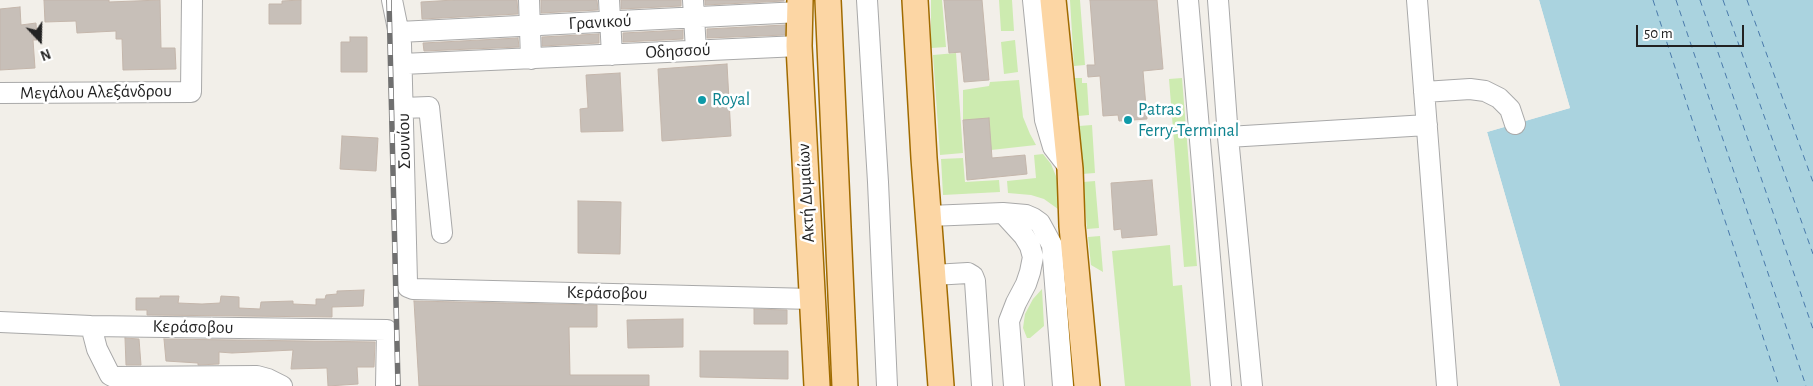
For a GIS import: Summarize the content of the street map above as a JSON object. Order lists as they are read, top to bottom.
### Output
{
  "streets": {
    "main road": ["Ακτή Δυμαίων"],
    "street": [
      "Γρανικού",
      "Οδησσού",
      "Μεγάλου Αλεξάνδρου",
      "Σουνίου",
      "Κεράσοβου"
    ]
  },
  "crossings": [
    ["Γρανικού", "Σουνίου"],
    ["Γρανικού", "Ακτή Δυμαίων"],
    ["Οδησσού", "Σουνίου"],
    ["Οδησσού", "Ακτή Δυμαίων"],
    ["Σουνίου", "Κεράσοβου"],
    ["Ακτή Δυμαίων", "Κεράσοβου"]
  ],
  "places": ["Royal", "Patras Ferry-Terminal"],
  "scale_bar": "50 m",
  "north": "bottom"
}
